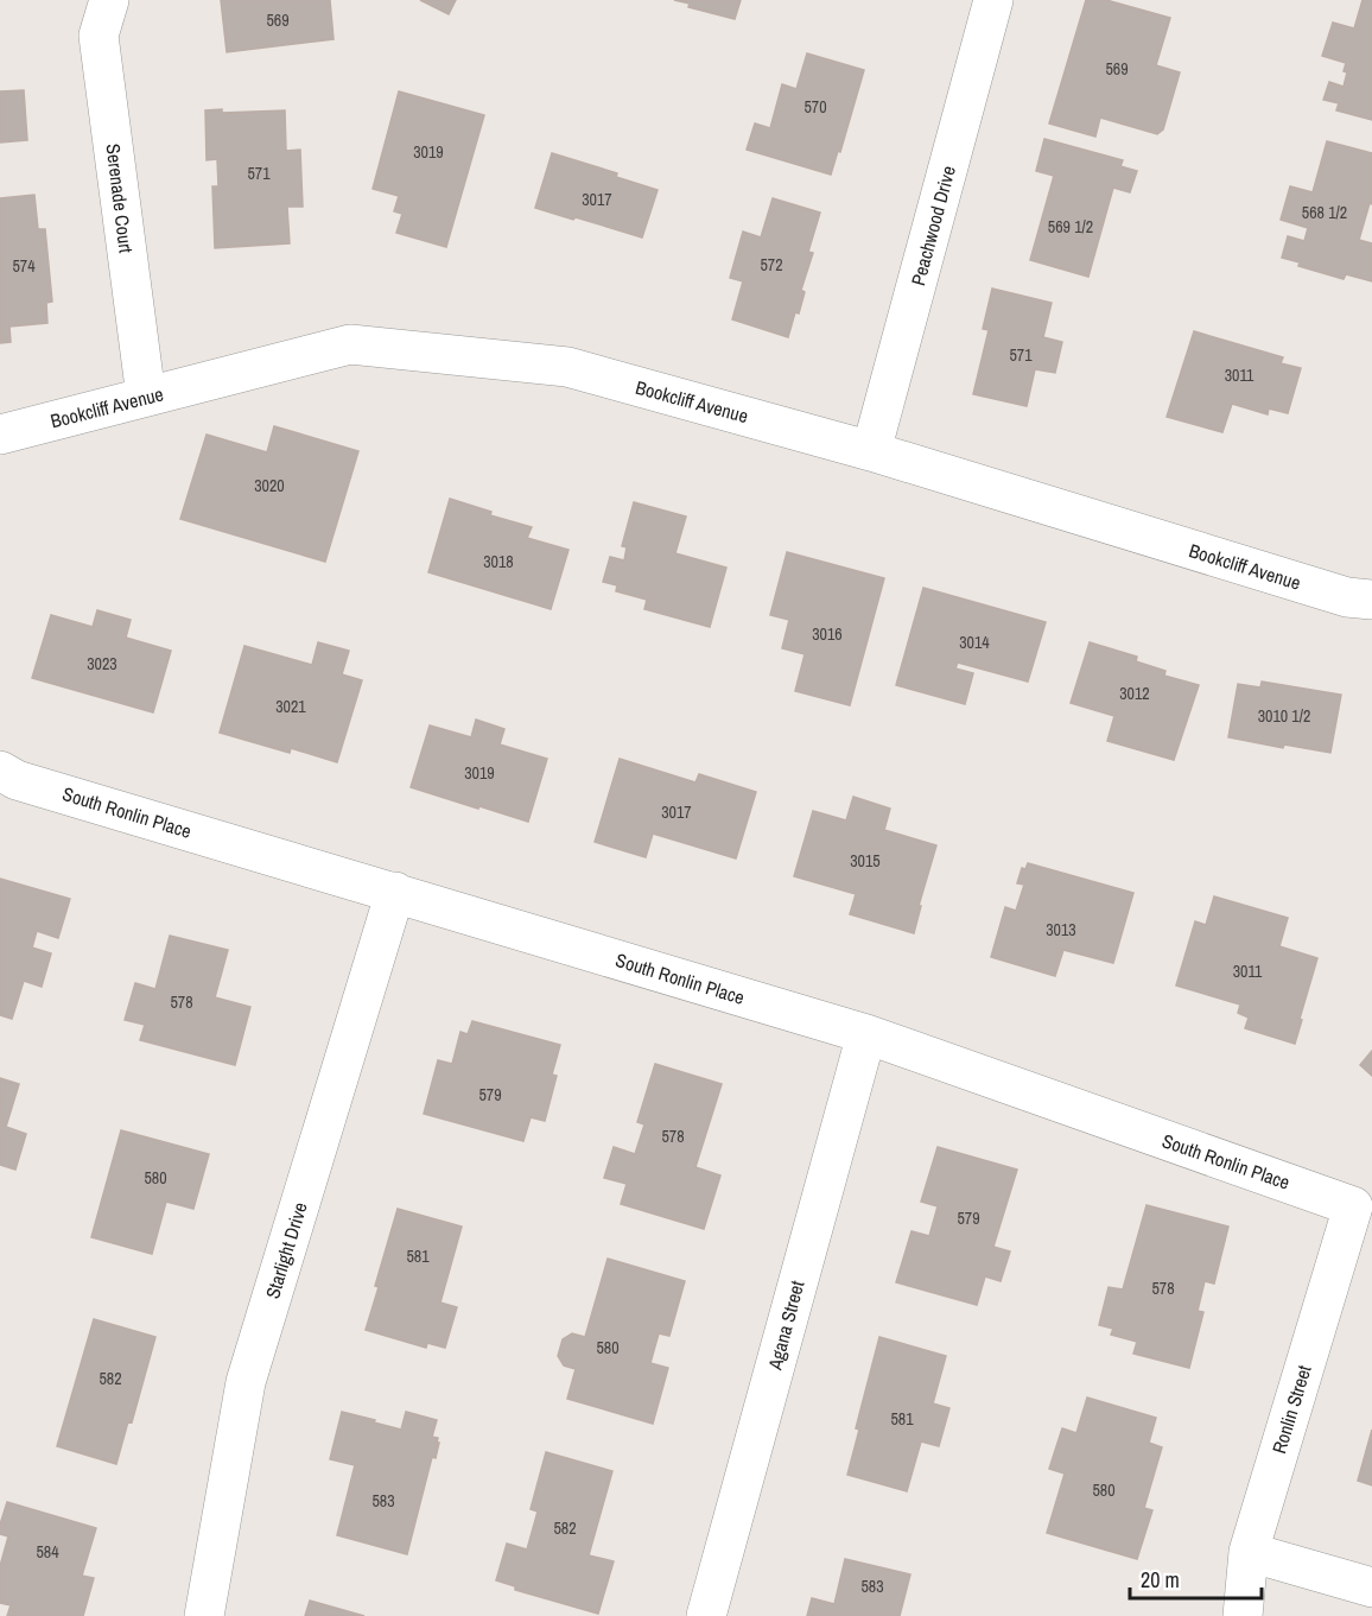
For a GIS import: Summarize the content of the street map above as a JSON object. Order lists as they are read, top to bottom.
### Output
{
  "streets": {
    "street": [
      "Serenade Court",
      "Peachwood Drive",
      "Bookcliff Avenue",
      "South Ronlin Place",
      "Starlight Drive",
      "Agana Street",
      "Ronlin Street"
    ]
  },
  "crossings": [
    ["Serenade Court", "Bookcliff Avenue"],
    ["Peachwood Drive", "Bookcliff Avenue"],
    ["South Ronlin Place", "Starlight Drive"],
    ["South Ronlin Place", "Agana Street"],
    ["South Ronlin Place", "Ronlin Street"]
  ],
  "house_numbers": [
    "569",
    "569",
    "570",
    "3019",
    "571",
    "3017",
    "568 1/2",
    "569 1/2",
    "572",
    "574",
    "571",
    "3011",
    "3020",
    "3018",
    "3016",
    "3014",
    "3023",
    "3012",
    "3021",
    "3010 1/2",
    "3019",
    "3017",
    "3015",
    "3013",
    "3011",
    "578",
    "579",
    "578",
    "580",
    "579",
    "581",
    "578",
    "580",
    "582",
    "581",
    "580",
    "583",
    "582",
    "584",
    "583"
  ],
  "scale_bar": "20 m"
}
